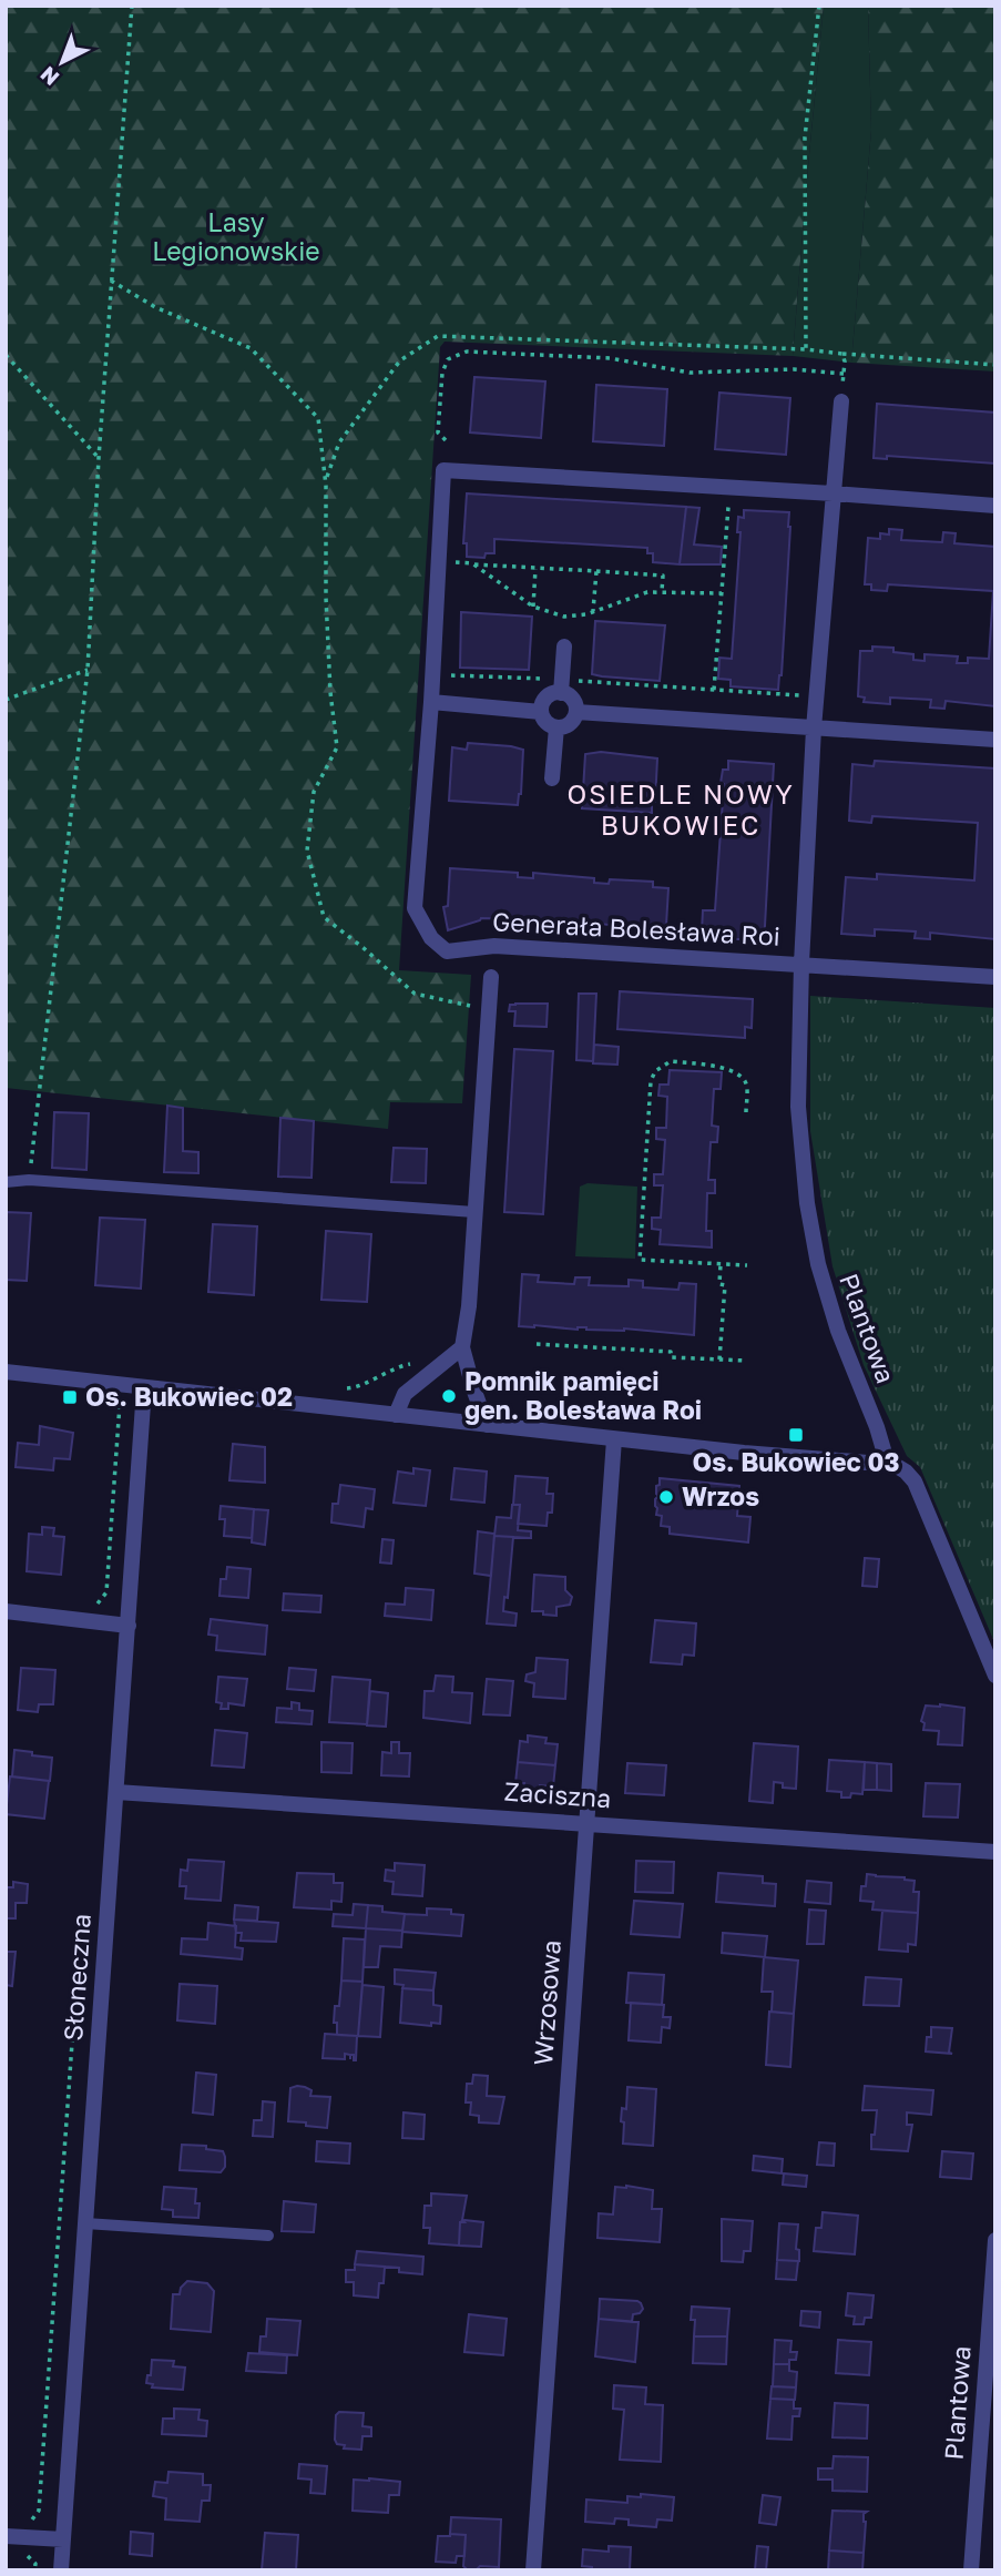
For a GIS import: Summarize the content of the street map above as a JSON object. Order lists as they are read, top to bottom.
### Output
{
  "streets": {
    "street": [
      "Generała Bolesława Roi",
      "Plantowa",
      "Zaciszna",
      "Słoneczna",
      "Wrzosowa"
    ]
  },
  "crossings": [
    ["Generała Bolesława Roi", "Plantowa"],
    ["Zaciszna", "Słoneczna"],
    ["Zaciszna", "Wrzosowa"]
  ],
  "districts": ["OSIEDLE NOWY BUKOWIEC"],
  "parks": ["Lasy Legionowskie"],
  "places": {
    "other": ["Pomnik pamięci gen. Bolesława Roi", "Wrzos"],
    "transit": ["Os. Bukowiec 02", "Os. Bukowiec 03"]
  },
  "north": "bottom left"
}
